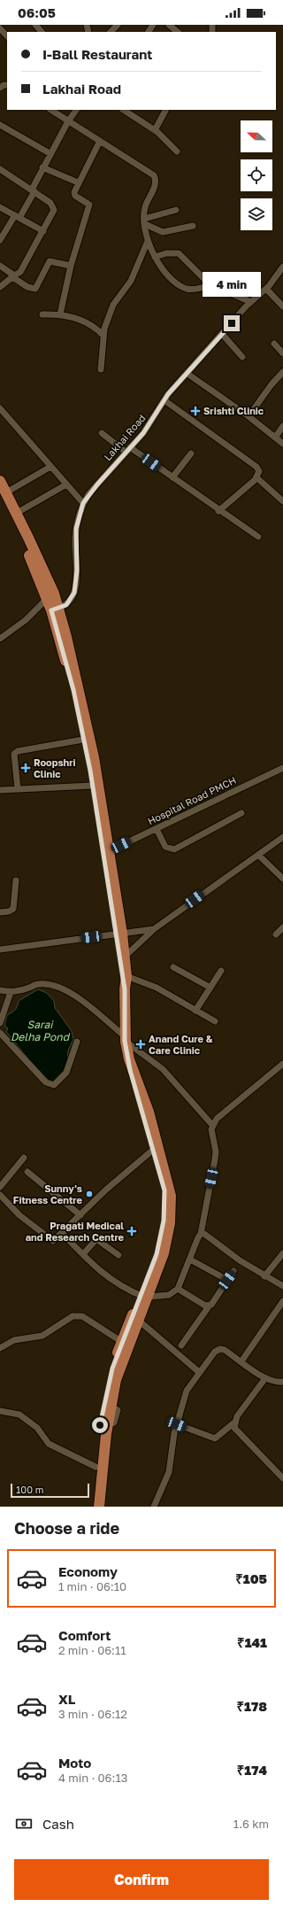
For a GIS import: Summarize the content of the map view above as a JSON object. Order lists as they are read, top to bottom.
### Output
{
  "streets": {
    "street": ["Lakhai Road", "Hospital Road PMCH"]
  },
  "water": ["Sarai Delha Pond"],
  "places": {
    "health": [
      "Srishti Clinic",
      "Roopshri Clinic",
      "Anand Cure & Care Clinic",
      "Pragati Medical and Research Centre"
    ],
    "other": ["Sunny's Fitness Centre"]
  },
  "scale_bar": "100 m",
  "north": "left",
  "page": {
    "status": "06:05",
    "banner": ["I-Ball Restaurant", "Lakhai Road"],
    "bubble": "4 min",
    "scale": "100 m",
    "heading": "Choose a ride",
    "list": [
      {
        "name": "Economy",
        "note": "1 min · 06:10",
        "value": "₹105"
      },
      {
        "name": "Comfort",
        "note": "2 min · 06:11",
        "value": "₹141"
      },
      {
        "name": "XL",
        "note": "3 min · 06:12",
        "value": "₹178"
      },
      {
        "name": "Moto",
        "note": "4 min · 06:13",
        "value": "₹174"
      }
    ],
    "pay": ["Cash", "1.6 km"],
    "buttons": "Confirm"
  }
}
